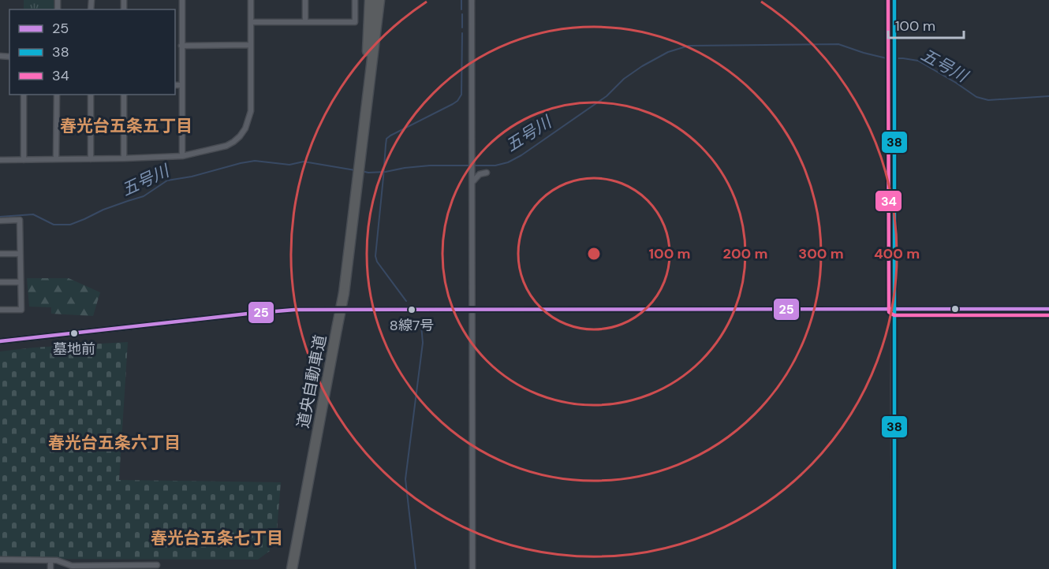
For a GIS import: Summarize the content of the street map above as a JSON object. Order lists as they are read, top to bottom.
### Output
{
  "streets": {
    "highway": ["道央自動車道"]
  },
  "districts": ["春光台五条五丁目", "春光台五条六丁目", "春光台五条七丁目"],
  "water": ["五号川"],
  "places": ["8線7号", "墓地前"],
  "lines": ["transit line 38", "transit line 34", "transit line 25"],
  "legend": ["25", "38", "34"],
  "scale_bar": "100 m",
  "rings": [
    "100 m",
    "200 m",
    "300 m",
    "400 m"
  ]
}
